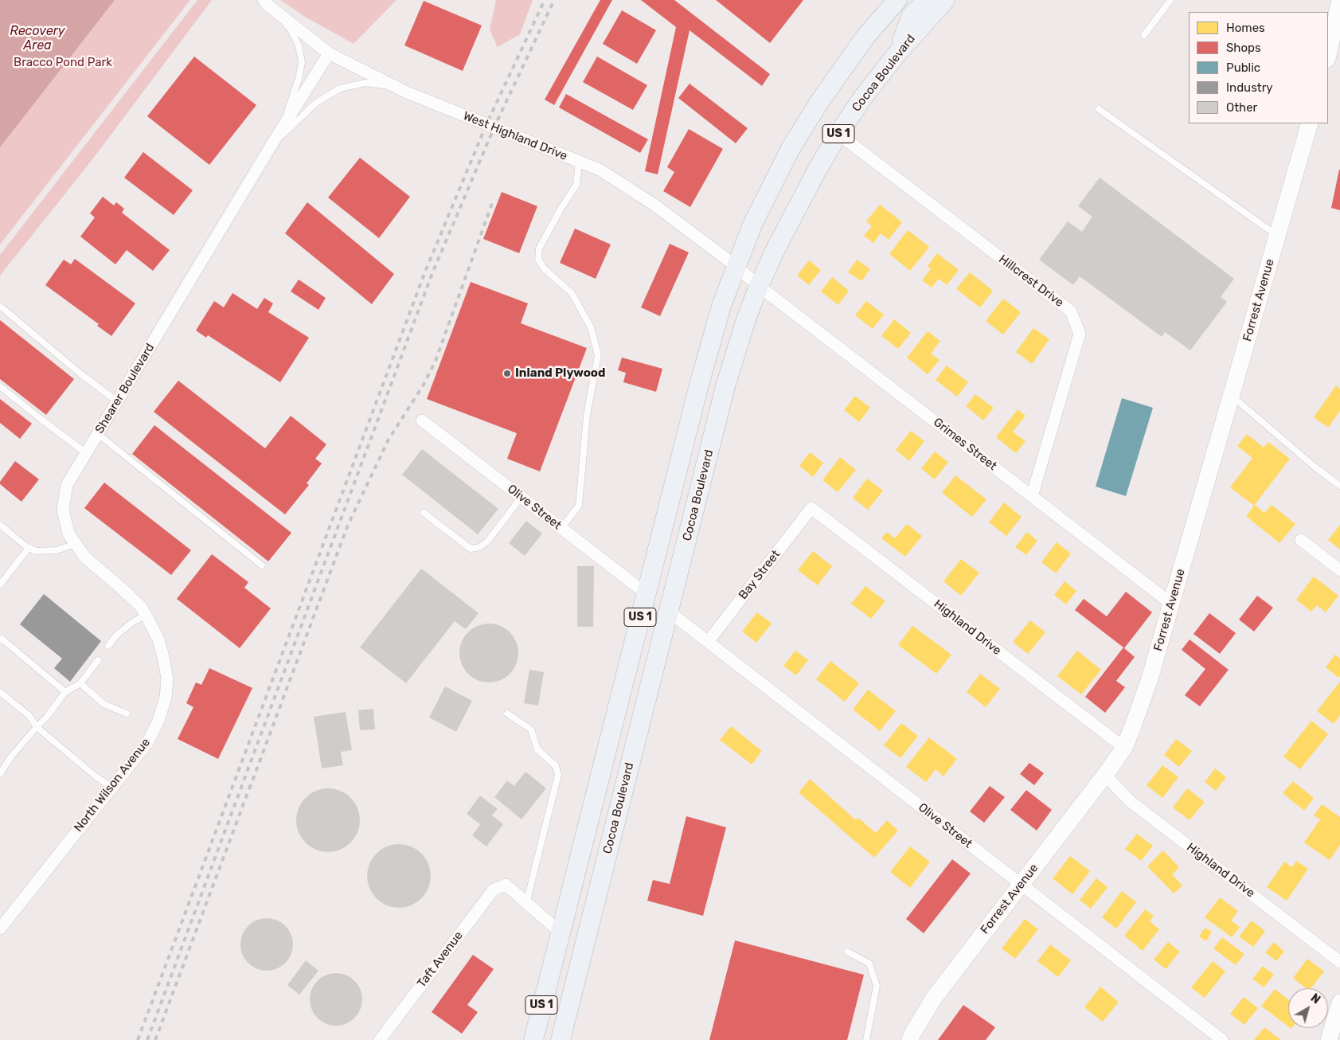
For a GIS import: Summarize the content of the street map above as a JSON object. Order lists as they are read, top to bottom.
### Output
{
  "streets": {
    "main road": ["Cocoa Boulevard", "US 1"],
    "street": [
      "West Highland Drive",
      "Hillcrest Drive",
      "Forrest Avenue",
      "Shearer Boulevard",
      "Grimes Street",
      "Olive Street",
      "Bay Street",
      "Highland Drive",
      "North Wilson Avenue",
      "Taft Avenue"
    ]
  },
  "crossings": [
    ["Cocoa Boulevard", "West Highland Drive"],
    ["Cocoa Boulevard", "Hillcrest Drive"],
    ["Cocoa Boulevard", "Grimes Street"],
    ["Cocoa Boulevard", "Olive Street"],
    ["US 1", "West Highland Drive"],
    ["US 1", "Olive Street"],
    ["West Highland Drive", "Shearer Boulevard"],
    ["West Highland Drive", "Grimes Street"],
    ["Hillcrest Drive", "Grimes Street"],
    ["Forrest Avenue", "Grimes Street"],
    ["Forrest Avenue", "Olive Street"],
    ["Forrest Avenue", "Highland Drive"],
    ["Shearer Boulevard", "North Wilson Avenue"],
    ["Olive Street", "Bay Street"],
    ["Bay Street", "Highland Drive"]
  ],
  "water": ["Recovery Area"],
  "parks": ["Bracco Pond Park"],
  "places": ["Inland Plywood"],
  "legend": [
    "Homes",
    "Shops",
    "Public",
    "Industry",
    "Other"
  ],
  "north": "top right"
}
